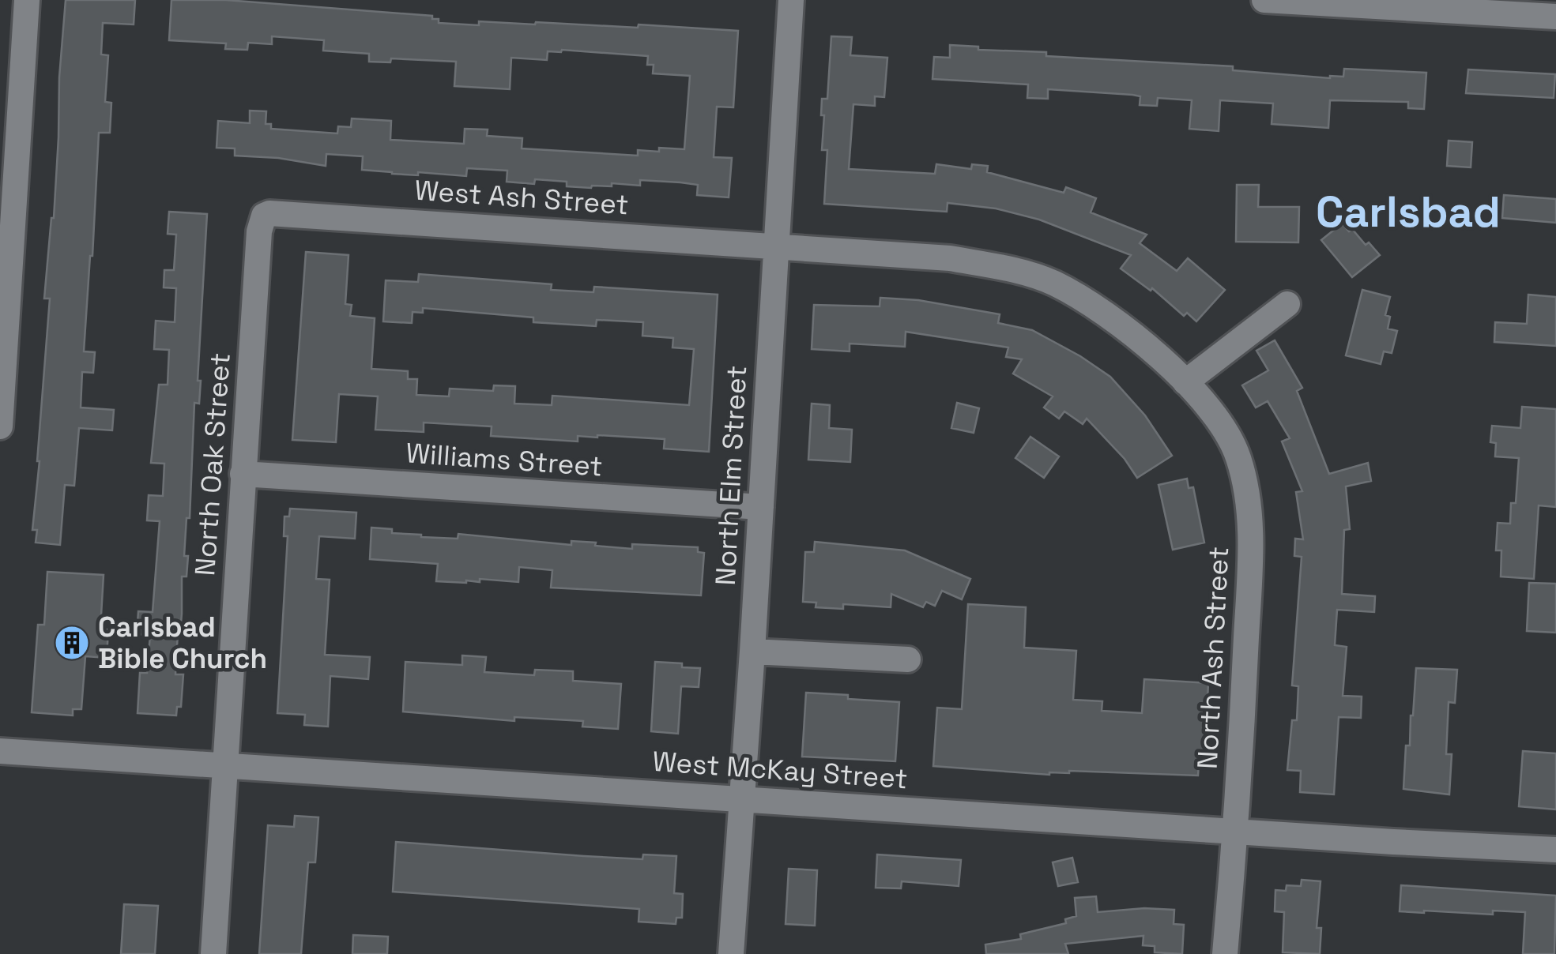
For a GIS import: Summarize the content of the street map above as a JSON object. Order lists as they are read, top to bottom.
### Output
{
  "streets": {
    "street": [
      "West Ash Street",
      "Williams Street",
      "North Oak Street",
      "North Elm Street",
      "North Ash Street",
      "West McKay Street"
    ]
  },
  "crossings": [
    ["West Ash Street", "North Oak Street"],
    ["West Ash Street", "North Elm Street"],
    ["West Ash Street", "North Ash Street"],
    ["Williams Street", "North Oak Street"],
    ["Williams Street", "North Elm Street"],
    ["North Oak Street", "West McKay Street"],
    ["North Elm Street", "North Ash Street"],
    ["North Elm Street", "West McKay Street"],
    ["North Ash Street", "West McKay Street"]
  ],
  "districts": ["Carlsbad"],
  "places": {
    "building": ["Carlsbad Bible Church"]
  }
}
